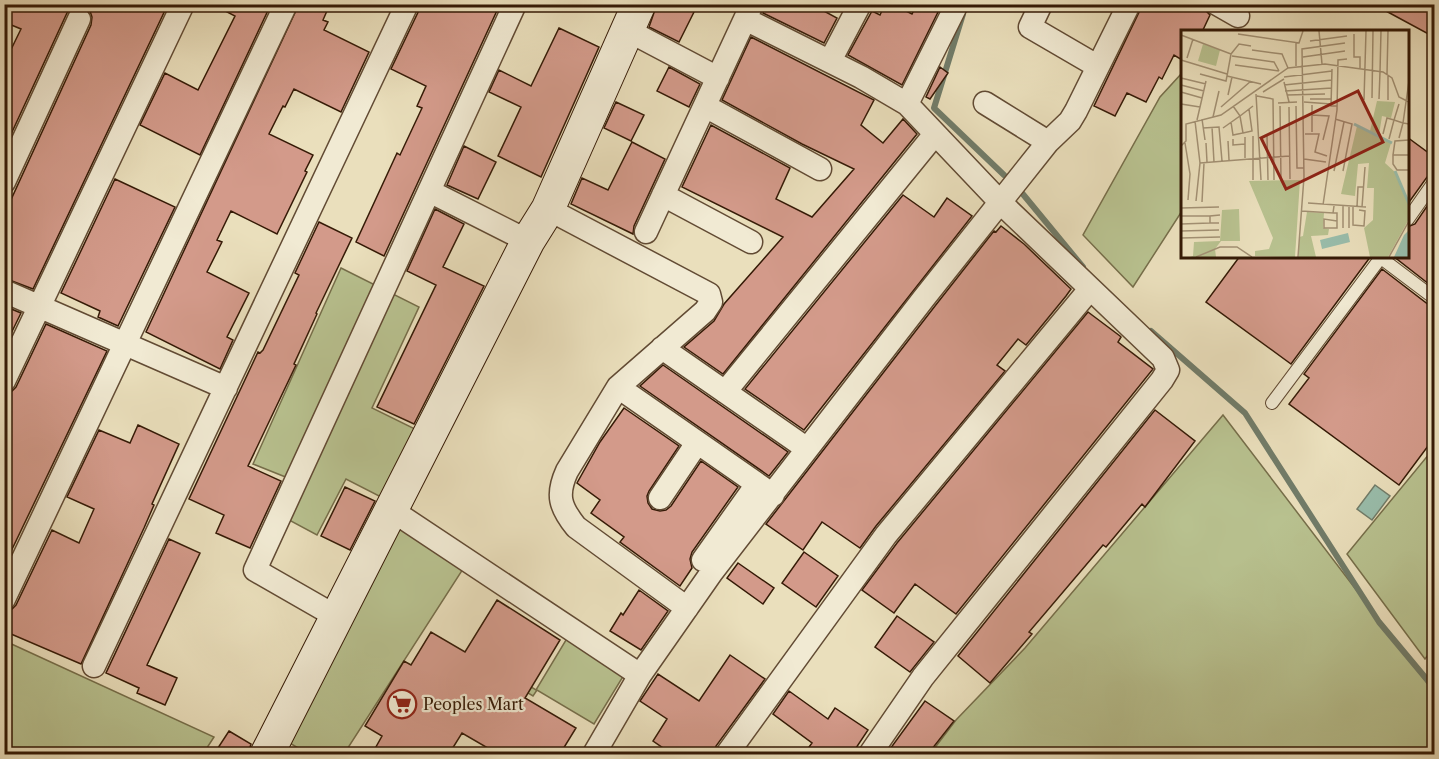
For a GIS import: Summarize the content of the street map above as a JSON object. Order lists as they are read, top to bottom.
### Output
{
  "places": {
    "supermarket": ["Peoples Mart"]
  }
}
